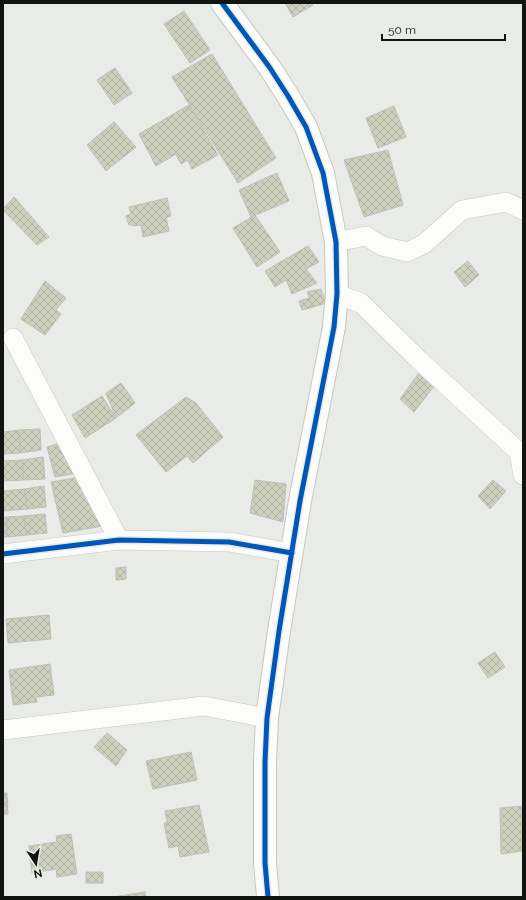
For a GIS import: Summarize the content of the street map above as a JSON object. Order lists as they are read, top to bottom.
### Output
{
  "scale_bar": "50 m",
  "north": "bottom"
}
